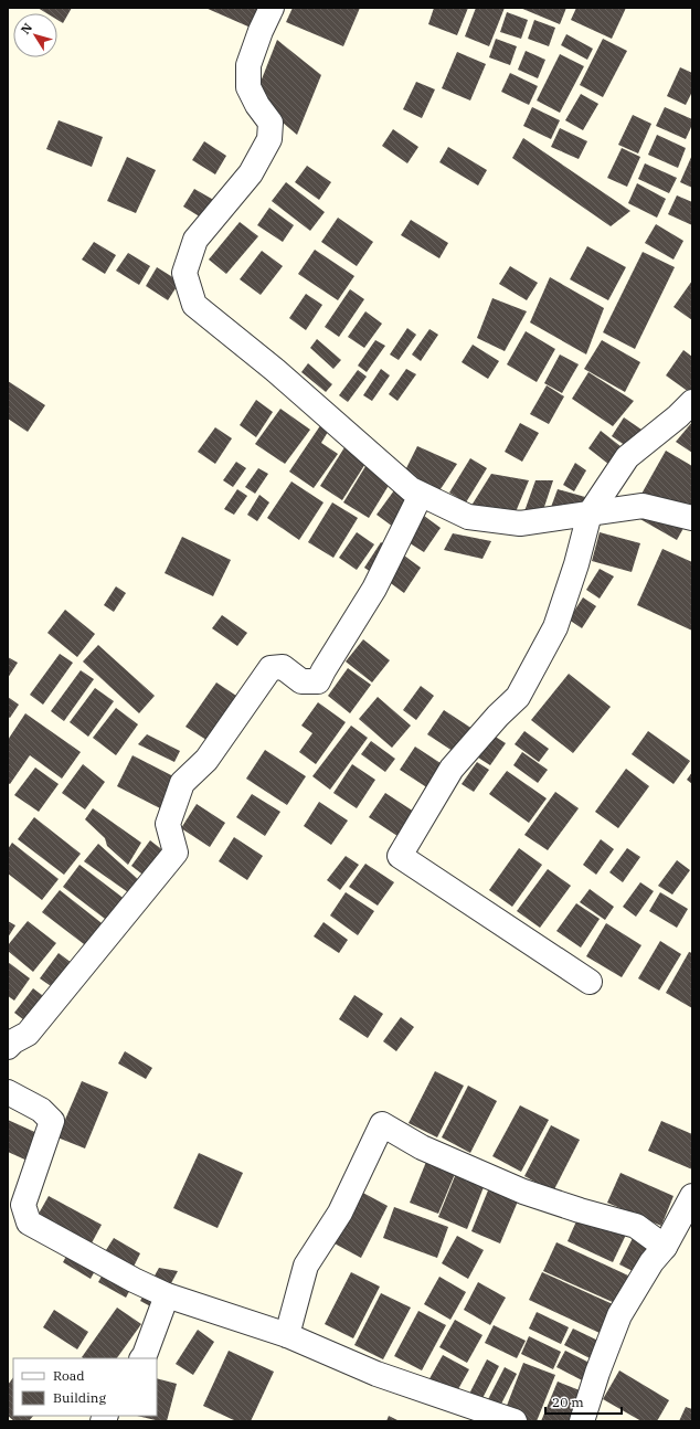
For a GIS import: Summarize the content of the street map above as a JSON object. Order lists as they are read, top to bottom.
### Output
{
  "legend": ["Road", "Building"],
  "scale_bar": "20 m",
  "north": "top left"
}
